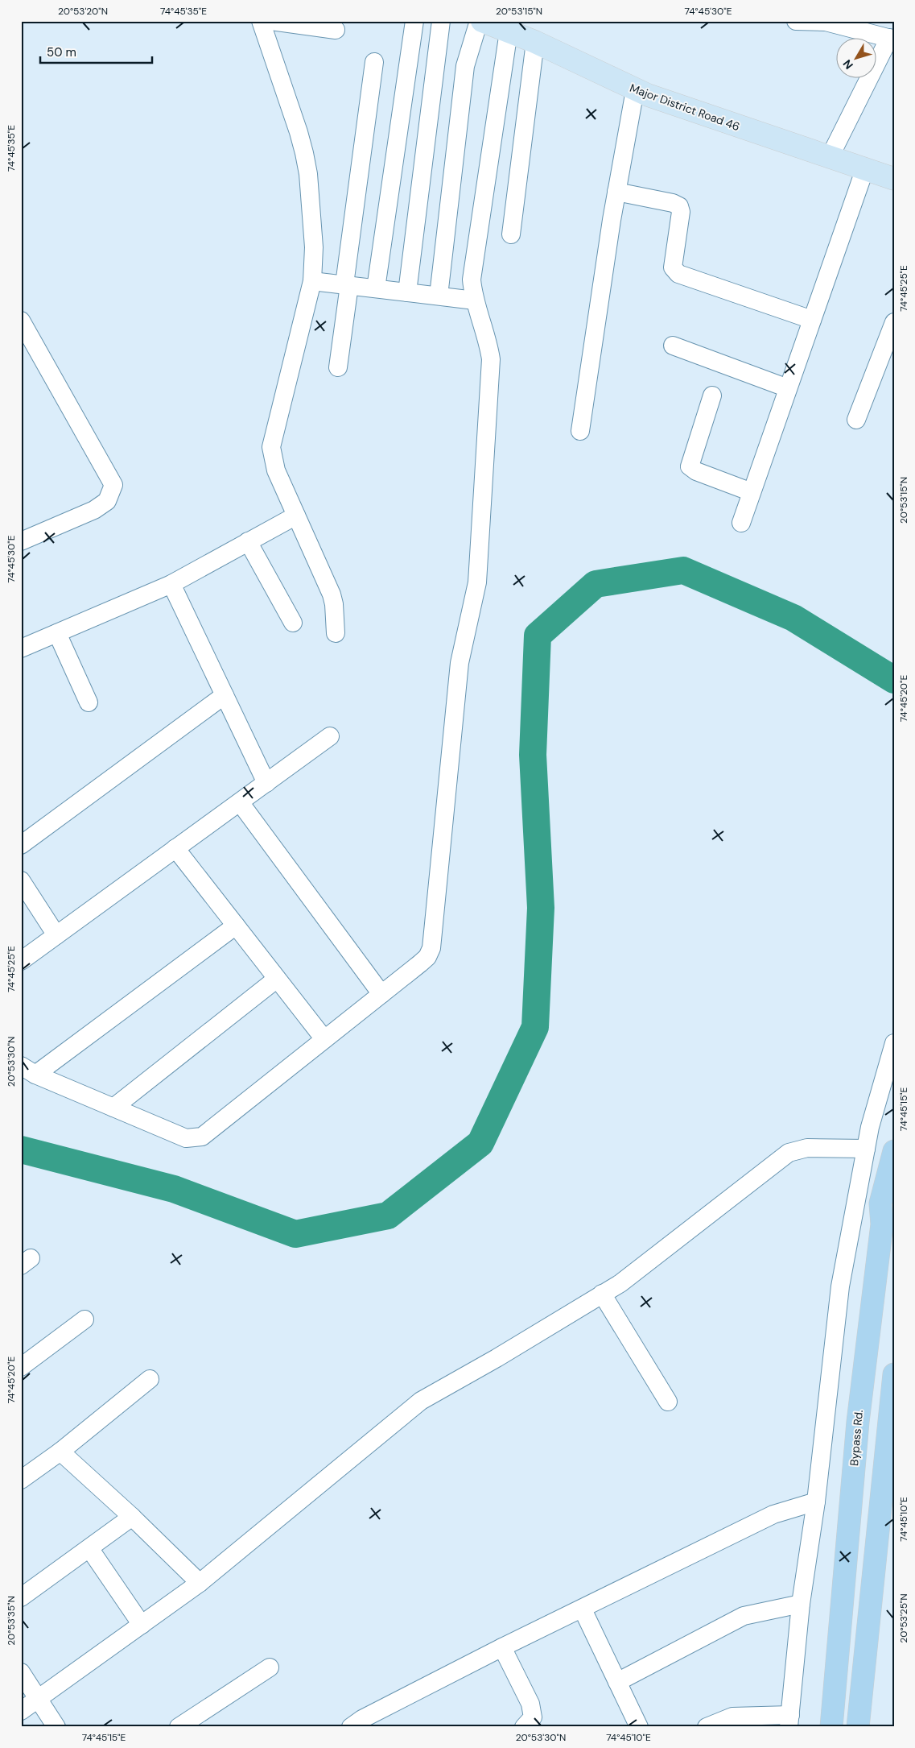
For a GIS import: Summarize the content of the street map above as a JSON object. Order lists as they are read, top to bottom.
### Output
{
  "streets": {
    "highway": ["Bypass Rd."],
    "main road": ["Major District Road 46"]
  },
  "scale_bar": "50 m",
  "north": "bottom left",
  "coordinates": [
    "20°53'20\"N",
    "74°45'35\"E",
    "20°53'15\"N",
    "74°45'30\"E",
    "74°45'25\"E",
    "74°45'20\"E",
    "20°53'30\"N",
    "74°45'15\"E",
    "74°45'10\"E",
    "20°53'25\"N",
    "20°53'35\"N"
  ]
}
